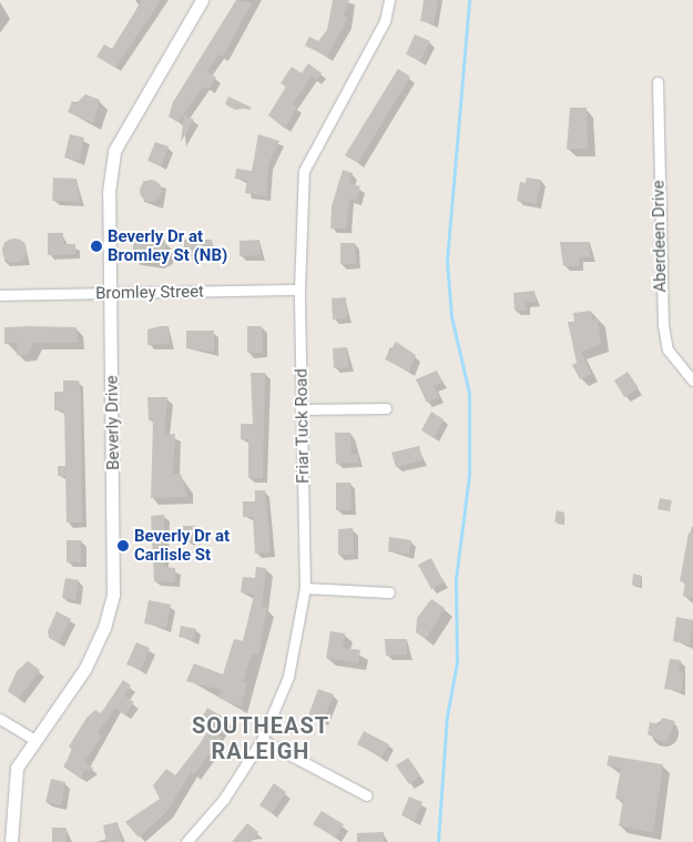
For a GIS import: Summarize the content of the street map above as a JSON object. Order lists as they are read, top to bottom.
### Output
{
  "streets": {
    "street": [
      "Aberdeen Drive",
      "Bromley Street",
      "Beverly Drive",
      "Friar Tuck Road"
    ]
  },
  "crossings": [
    ["Bromley Street", "Beverly Drive"],
    ["Bromley Street", "Friar Tuck Road"]
  ],
  "districts": ["SOUTHEAST RALEIGH"],
  "places": ["Beverly Dr at Bromley St (NB)", "Beverly Dr at Carlisle St"]
}
